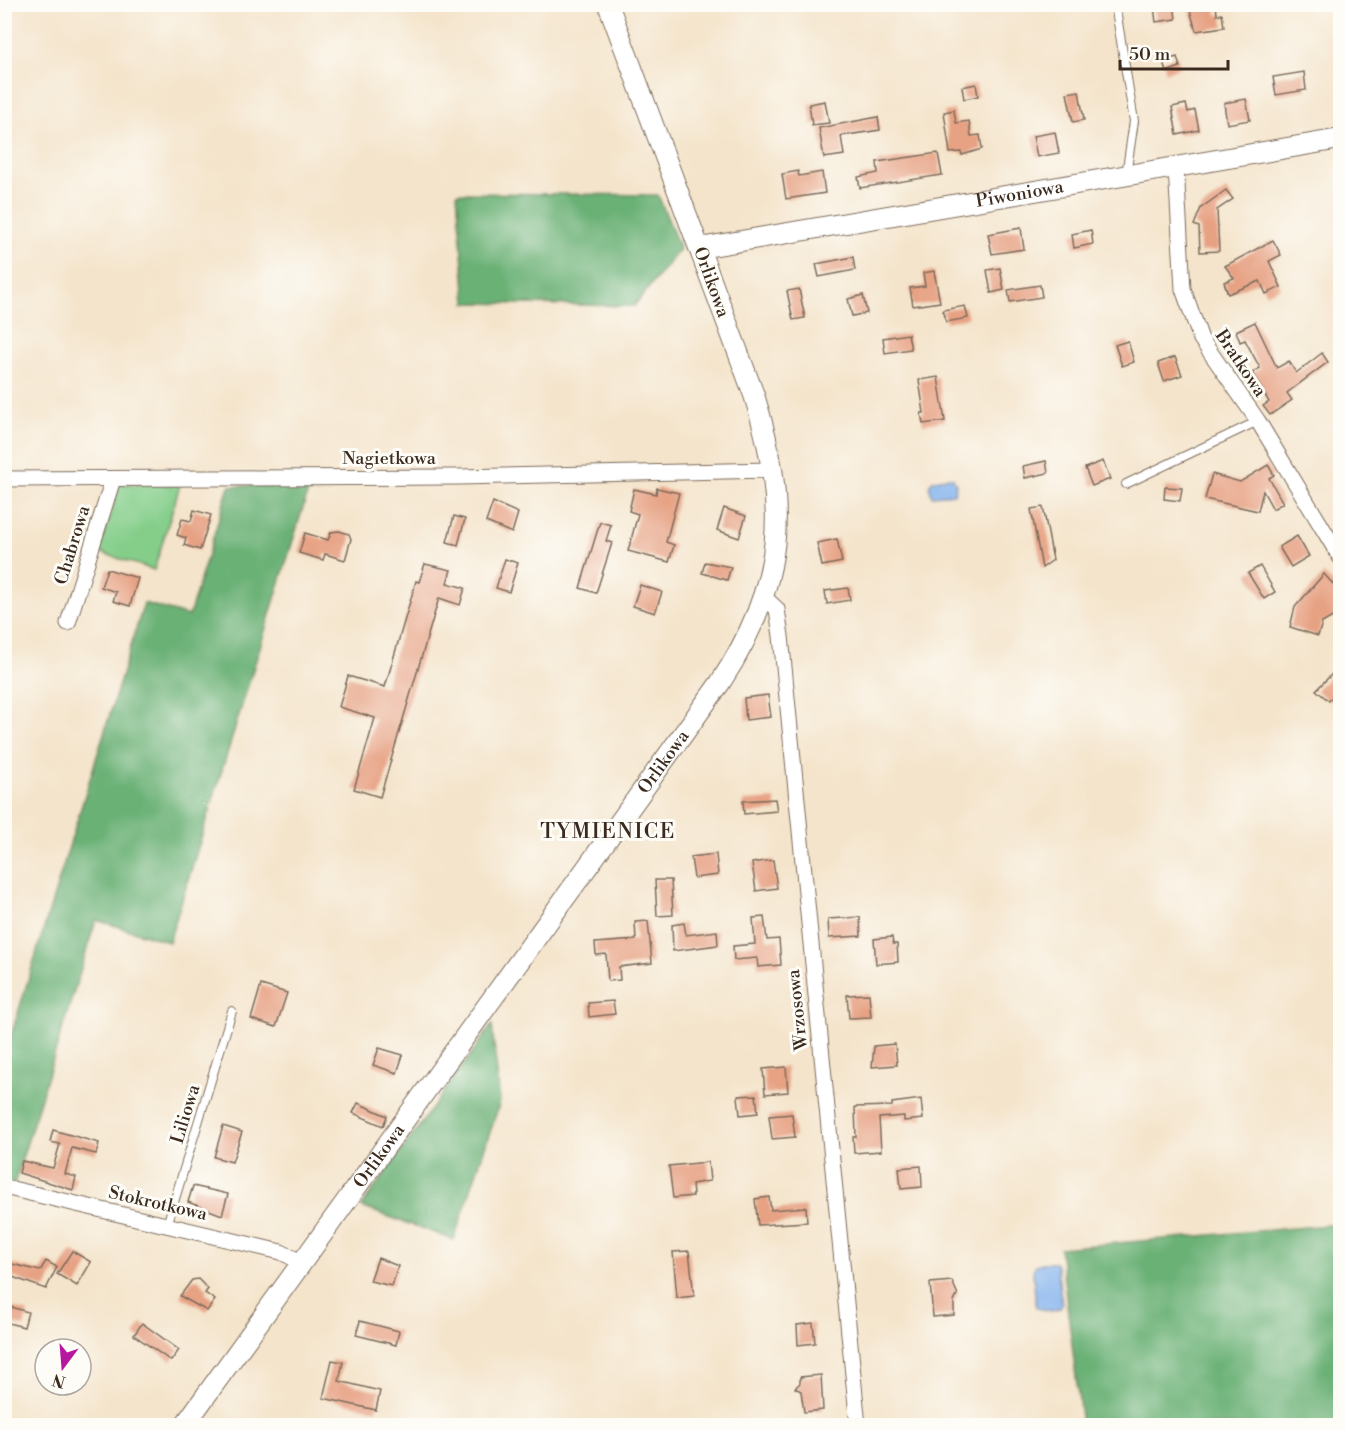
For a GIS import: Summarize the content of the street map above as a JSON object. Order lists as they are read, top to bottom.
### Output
{
  "streets": {
    "street": [
      "Piwoniowa",
      "Orlikowa",
      "Bratkowa",
      "Nagietkowa",
      "Chabrowa",
      "Wrzosowa",
      "Stokrotkowa"
    ],
    "lane": ["Liliowa"]
  },
  "crossings": [
    ["Piwoniowa", "Orlikowa"],
    ["Piwoniowa", "Bratkowa"],
    ["Orlikowa", "Nagietkowa"],
    ["Orlikowa", "Wrzosowa"],
    ["Orlikowa", "Stokrotkowa"],
    ["Nagietkowa", "Chabrowa"],
    ["Liliowa", "Stokrotkowa"]
  ],
  "districts": ["TYMIENICE"],
  "scale_bar": "50 m",
  "north": "bottom"
}
